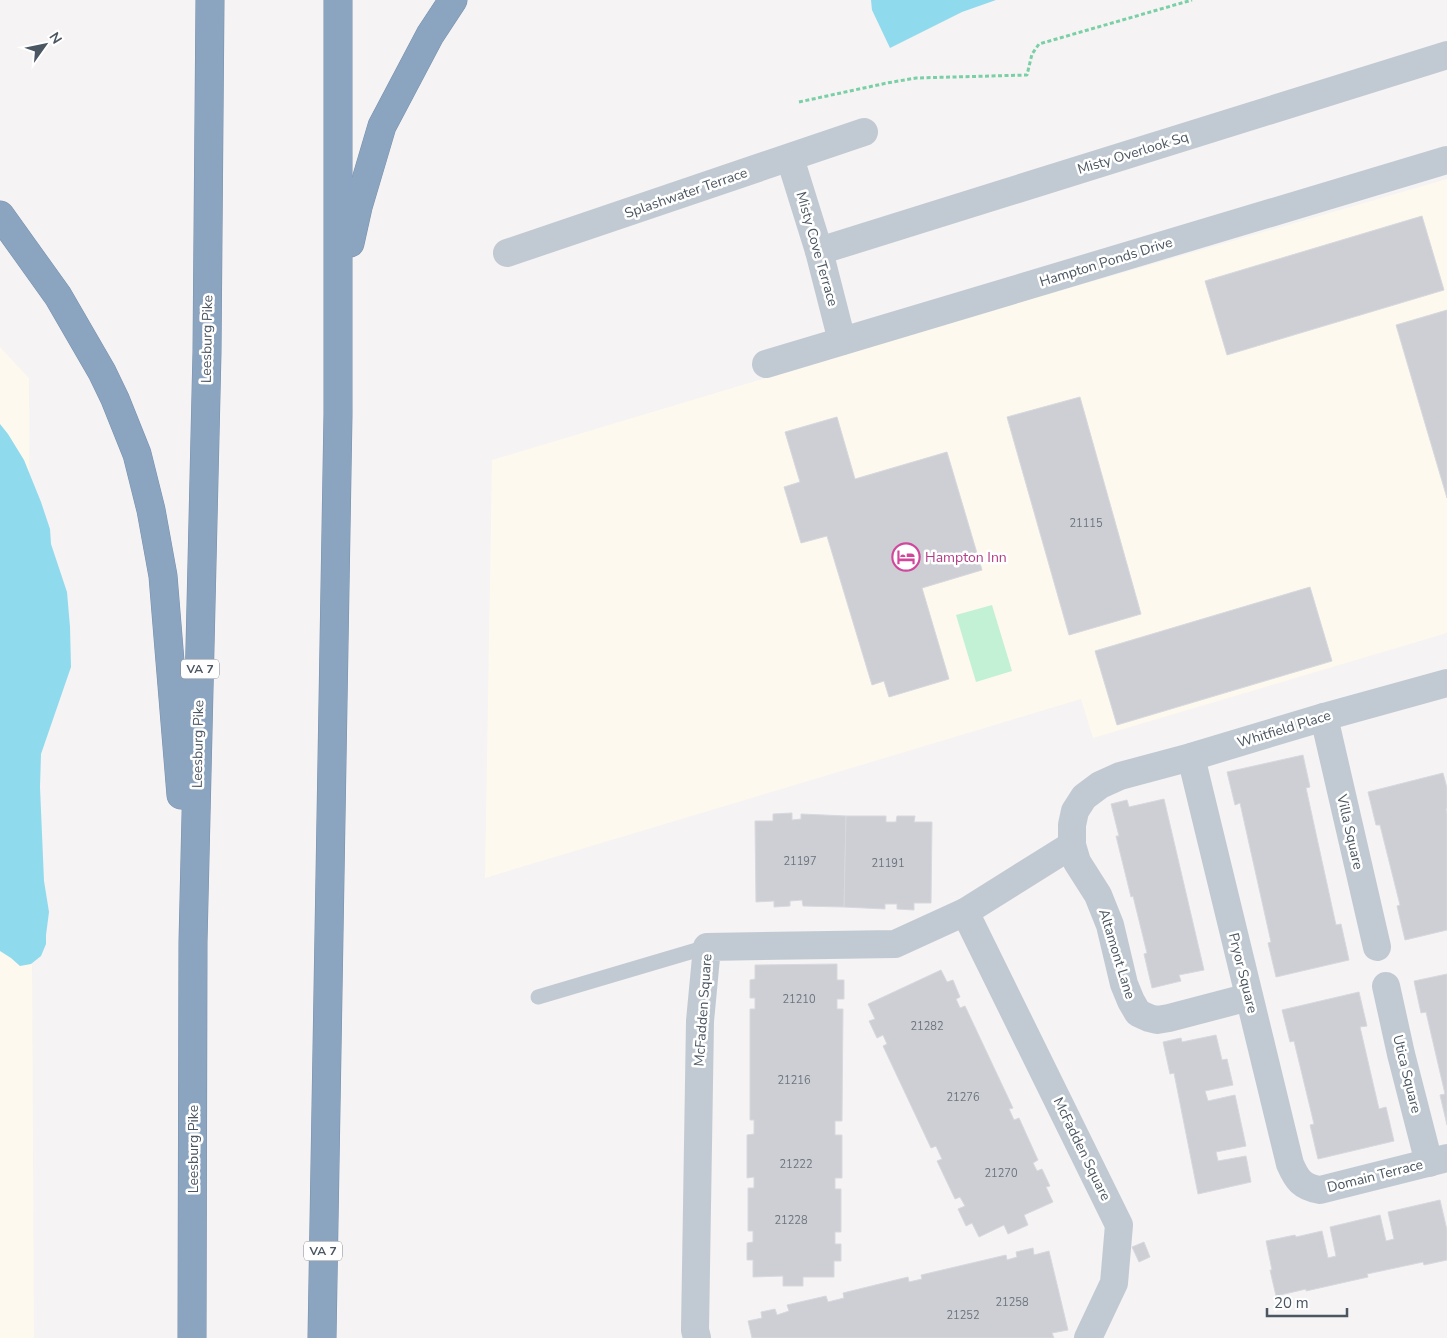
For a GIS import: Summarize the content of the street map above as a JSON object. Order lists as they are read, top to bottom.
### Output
{
  "streets": {
    "highway": ["Leesburg Pike", "VA 7"],
    "street": [
      "Misty Overlook Sq",
      "Splashwater Terrace",
      "Misty Cove Terrace",
      "Hampton Ponds Drive",
      "Whitfield Place",
      "Villa Square",
      "Altamont Lane",
      "Pryor Square",
      "McFadden Square",
      "Utica Square",
      "Domain Terrace"
    ]
  },
  "crossings": [
    ["Misty Overlook Sq", "Misty Cove Terrace"],
    ["Splashwater Terrace", "Misty Cove Terrace"],
    ["Misty Cove Terrace", "Hampton Ponds Drive"],
    ["Whitfield Place", "Villa Square"],
    ["Whitfield Place", "Altamont Lane"],
    ["Whitfield Place", "Pryor Square"],
    ["Altamont Lane", "Pryor Square"],
    ["Altamont Lane", "McFadden Square"],
    ["Pryor Square", "Domain Terrace"],
    ["Utica Square", "Domain Terrace"]
  ],
  "places": {
    "hotel": ["Hampton Inn"]
  },
  "house_numbers": [
    "21115",
    "21197",
    "21191",
    "21210",
    "21282",
    "21216",
    "21276",
    "21222",
    "21270",
    "21228",
    "21258",
    "21252"
  ],
  "scale_bar": "20 m",
  "north": "top right"
}
